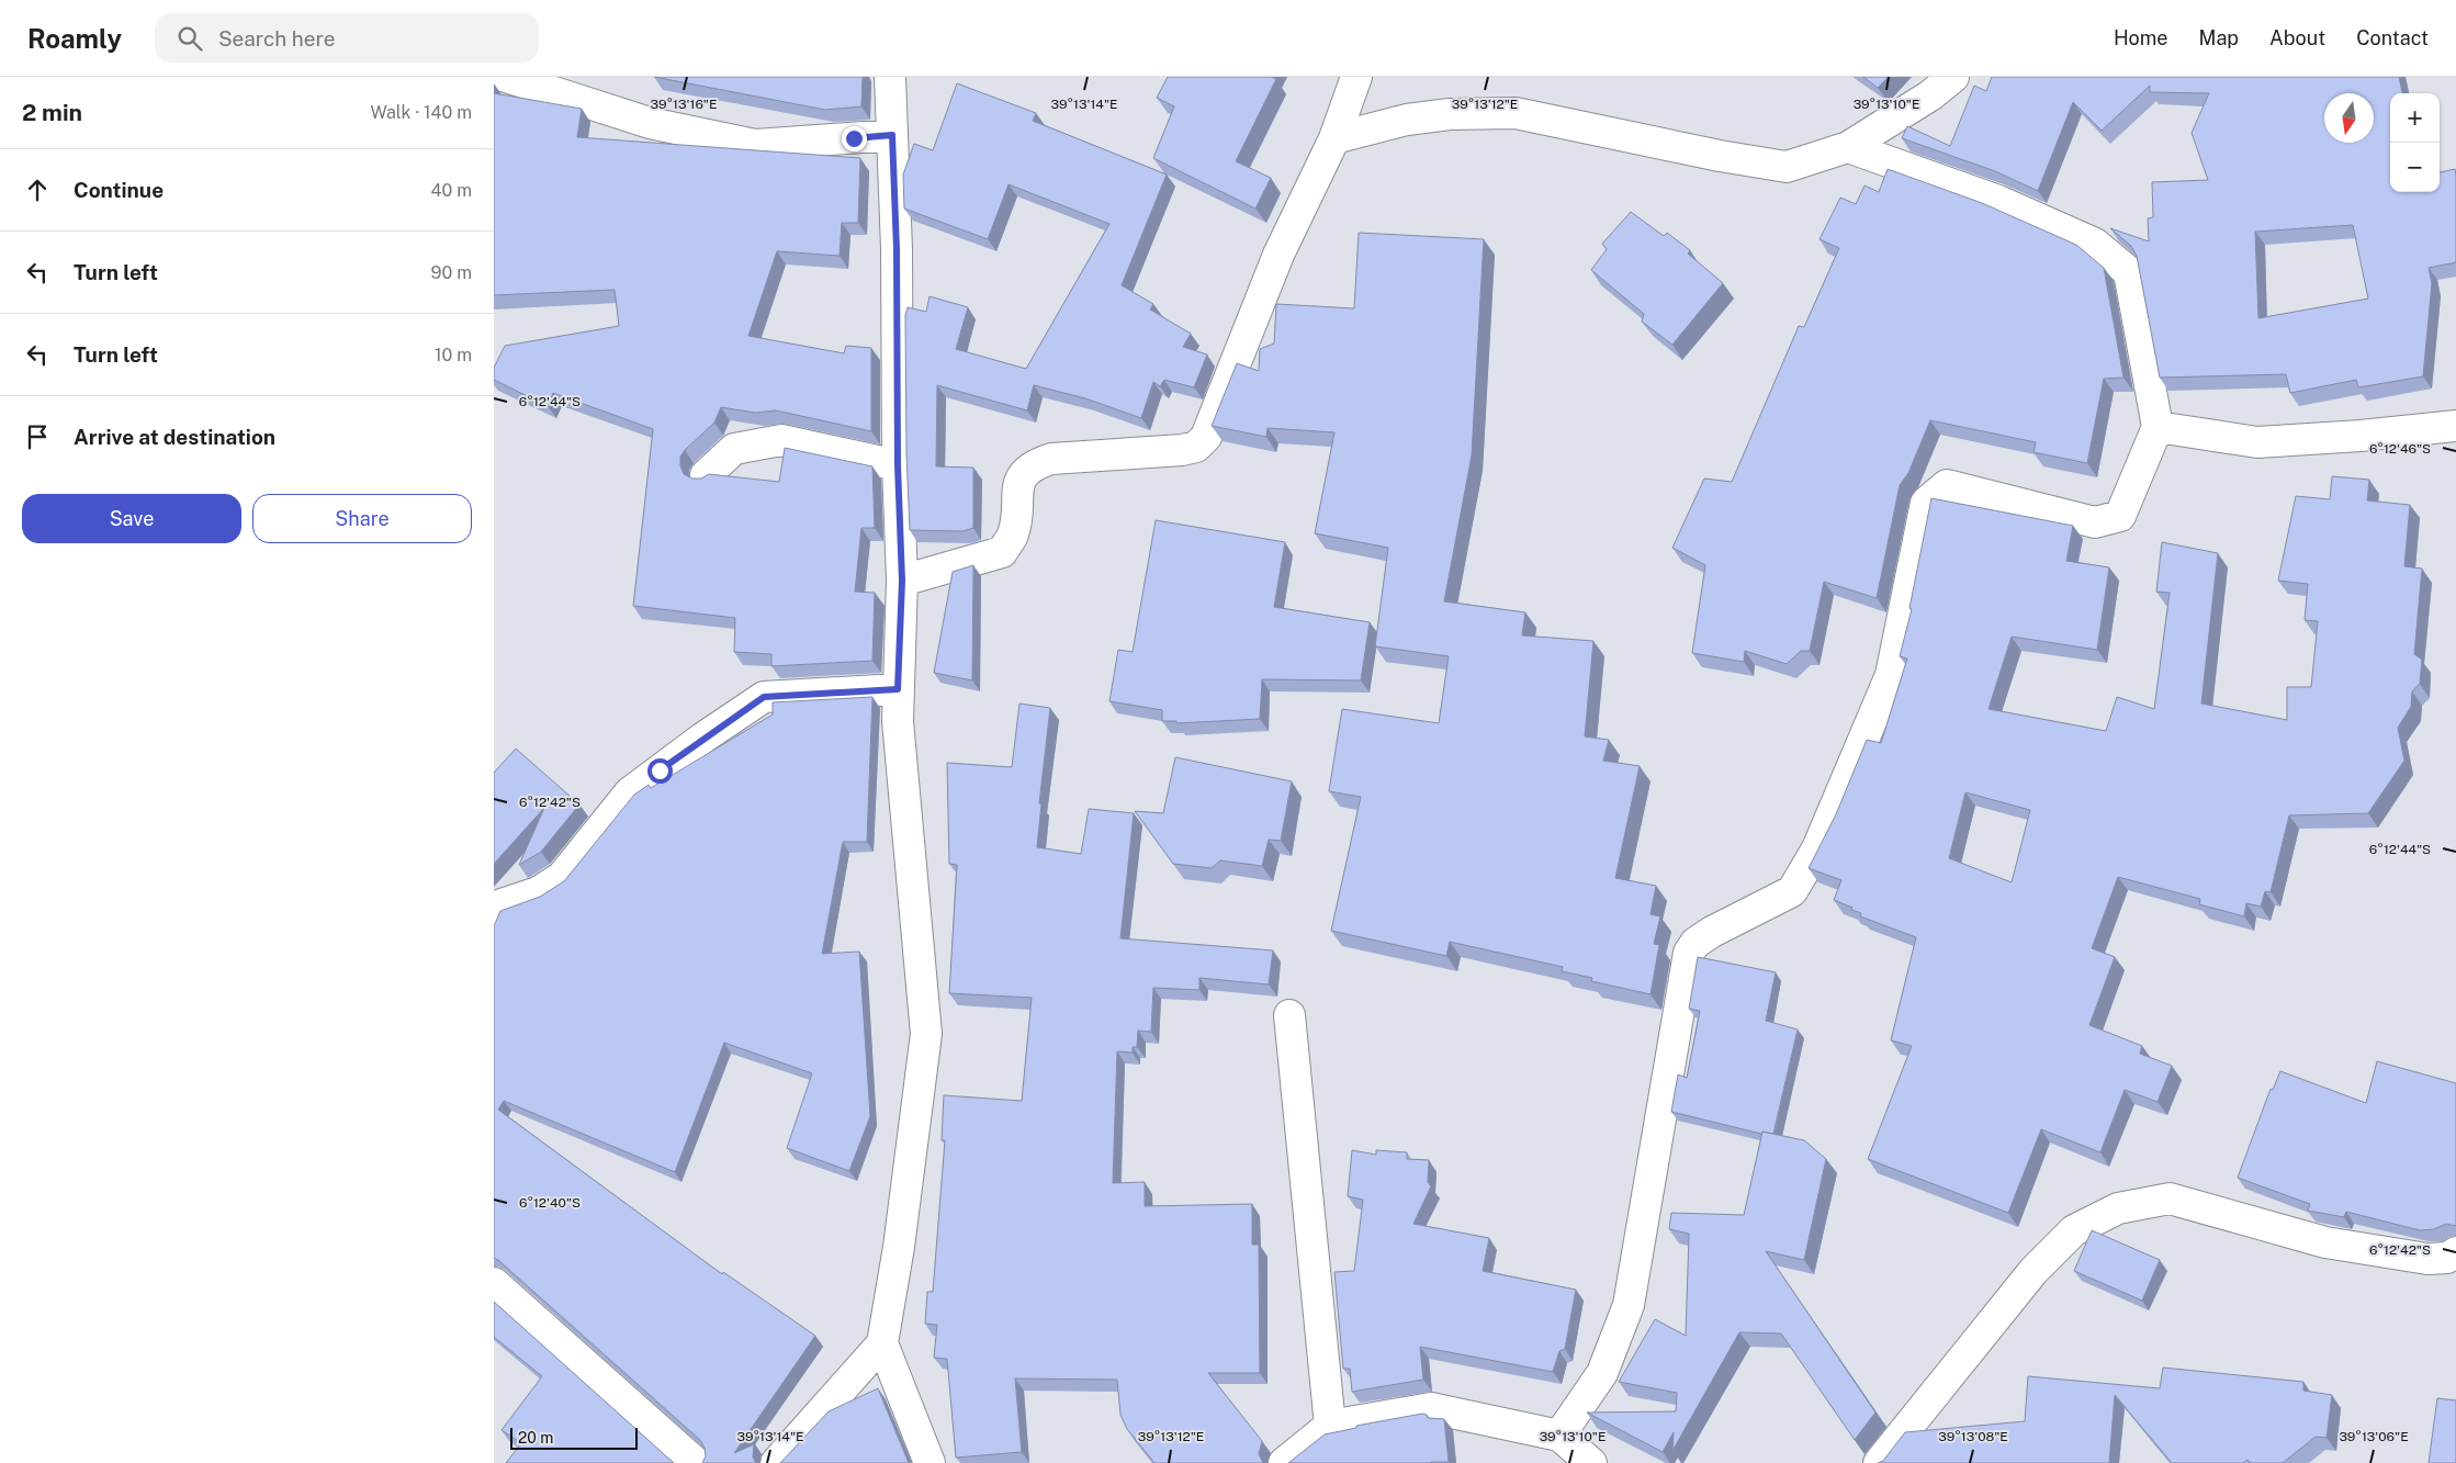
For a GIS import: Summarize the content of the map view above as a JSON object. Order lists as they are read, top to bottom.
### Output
{
  "scale_bar": "20 m",
  "north": "bottom",
  "page": {
    "header": "Roamly",
    "search": "Search here",
    "nav": [
      "Home",
      "Map",
      "About",
      "Contact"
    ],
    "heading": ["2 min", "Walk · 140 m"],
    "map_buttons": ["+", "−"],
    "list": [
      ["Continue", "40 m"],
      ["Turn left", "90 m"],
      ["Turn left", "10 m"],
      "Arrive at destination"
    ],
    "buttons": ["Save", "Share"],
    "scale": "20 m"
  },
  "coordinates": [
    "39°13'16\"E",
    "39°13'14\"E",
    "39°13'12\"E",
    "39°13'10\"E",
    "6°12'44\"S",
    "6°12'46\"S",
    "6°12'42\"S",
    "6°12'40\"S",
    "39°13'08\"E",
    "39°13'06\"E"
  ]
}
